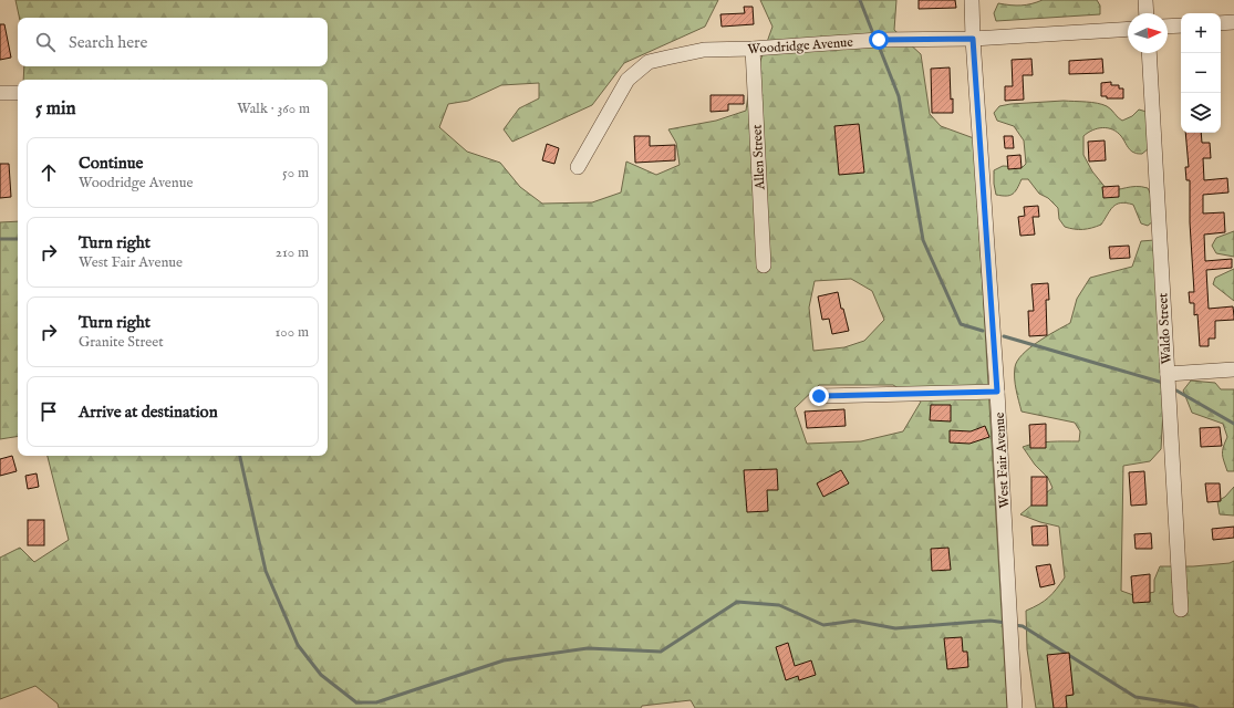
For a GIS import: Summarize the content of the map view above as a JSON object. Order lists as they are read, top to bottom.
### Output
{
  "streets": {
    "street": [
      "Woodridge Avenue",
      "Allen Street",
      "Waldo Street",
      "West Fair Avenue"
    ]
  },
  "crossings": [
    ["Woodridge Avenue", "Allen Street"],
    ["Woodridge Avenue", "West Fair Avenue"]
  ],
  "north": "right",
  "page": {
    "map_buttons": ["+", "−"],
    "search": "Search here",
    "heading": ["5 min", "Walk · 360 m"],
    "list": [
      ["Continue", "Woodridge Avenue", "50 m"],
      ["Turn right", "West Fair Avenue", "210 m"],
      ["Turn right", "Granite Street", "100 m"],
      "Arrive at destination"
    ]
  }
}
